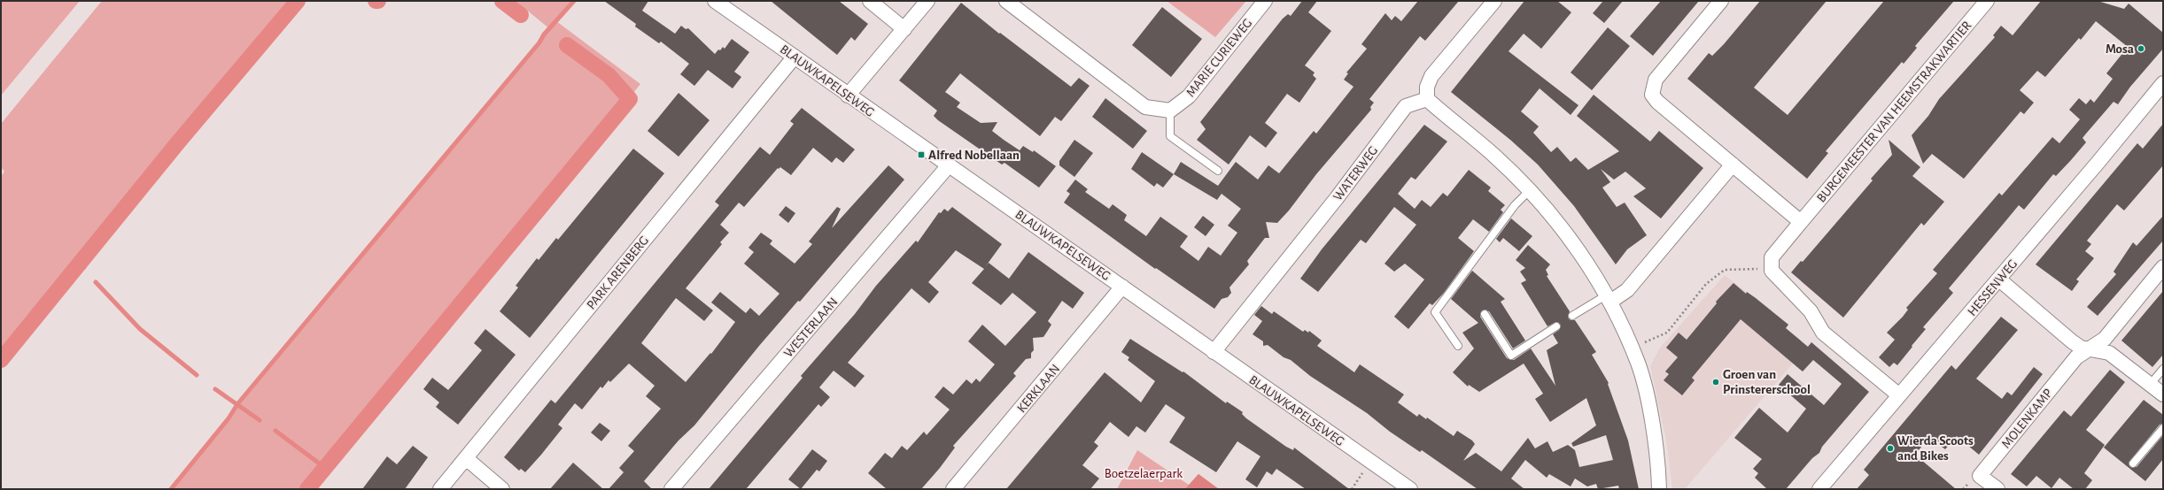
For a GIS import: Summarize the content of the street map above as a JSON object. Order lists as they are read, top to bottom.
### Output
{
  "streets": {
    "street": [
      "MARIE CURIEWEG",
      "BLAUWKAPELSEWEG",
      "BURGEMEESTER VAN HEEMSTRAKWARTIER",
      "WATERWEG",
      "PARK ARENBERG",
      "HESSENWEG",
      "WESTERLAAN",
      "KERKLAAN",
      "MOLENKAMP"
    ]
  },
  "crossings": [
    ["BLAUWKAPELSEWEG", "WATERWEG"],
    ["BLAUWKAPELSEWEG", "PARK ARENBERG"],
    ["BLAUWKAPELSEWEG", "WESTERLAAN"],
    ["BLAUWKAPELSEWEG", "KERKLAAN"]
  ],
  "parks": ["Boetzelaerpark"],
  "places": {
    "other": ["Mosa", "Groen van Prinstererschool", "Wierda Scoots and Bikes"],
    "transit": ["Alfred Nobellaan"]
  }
}
